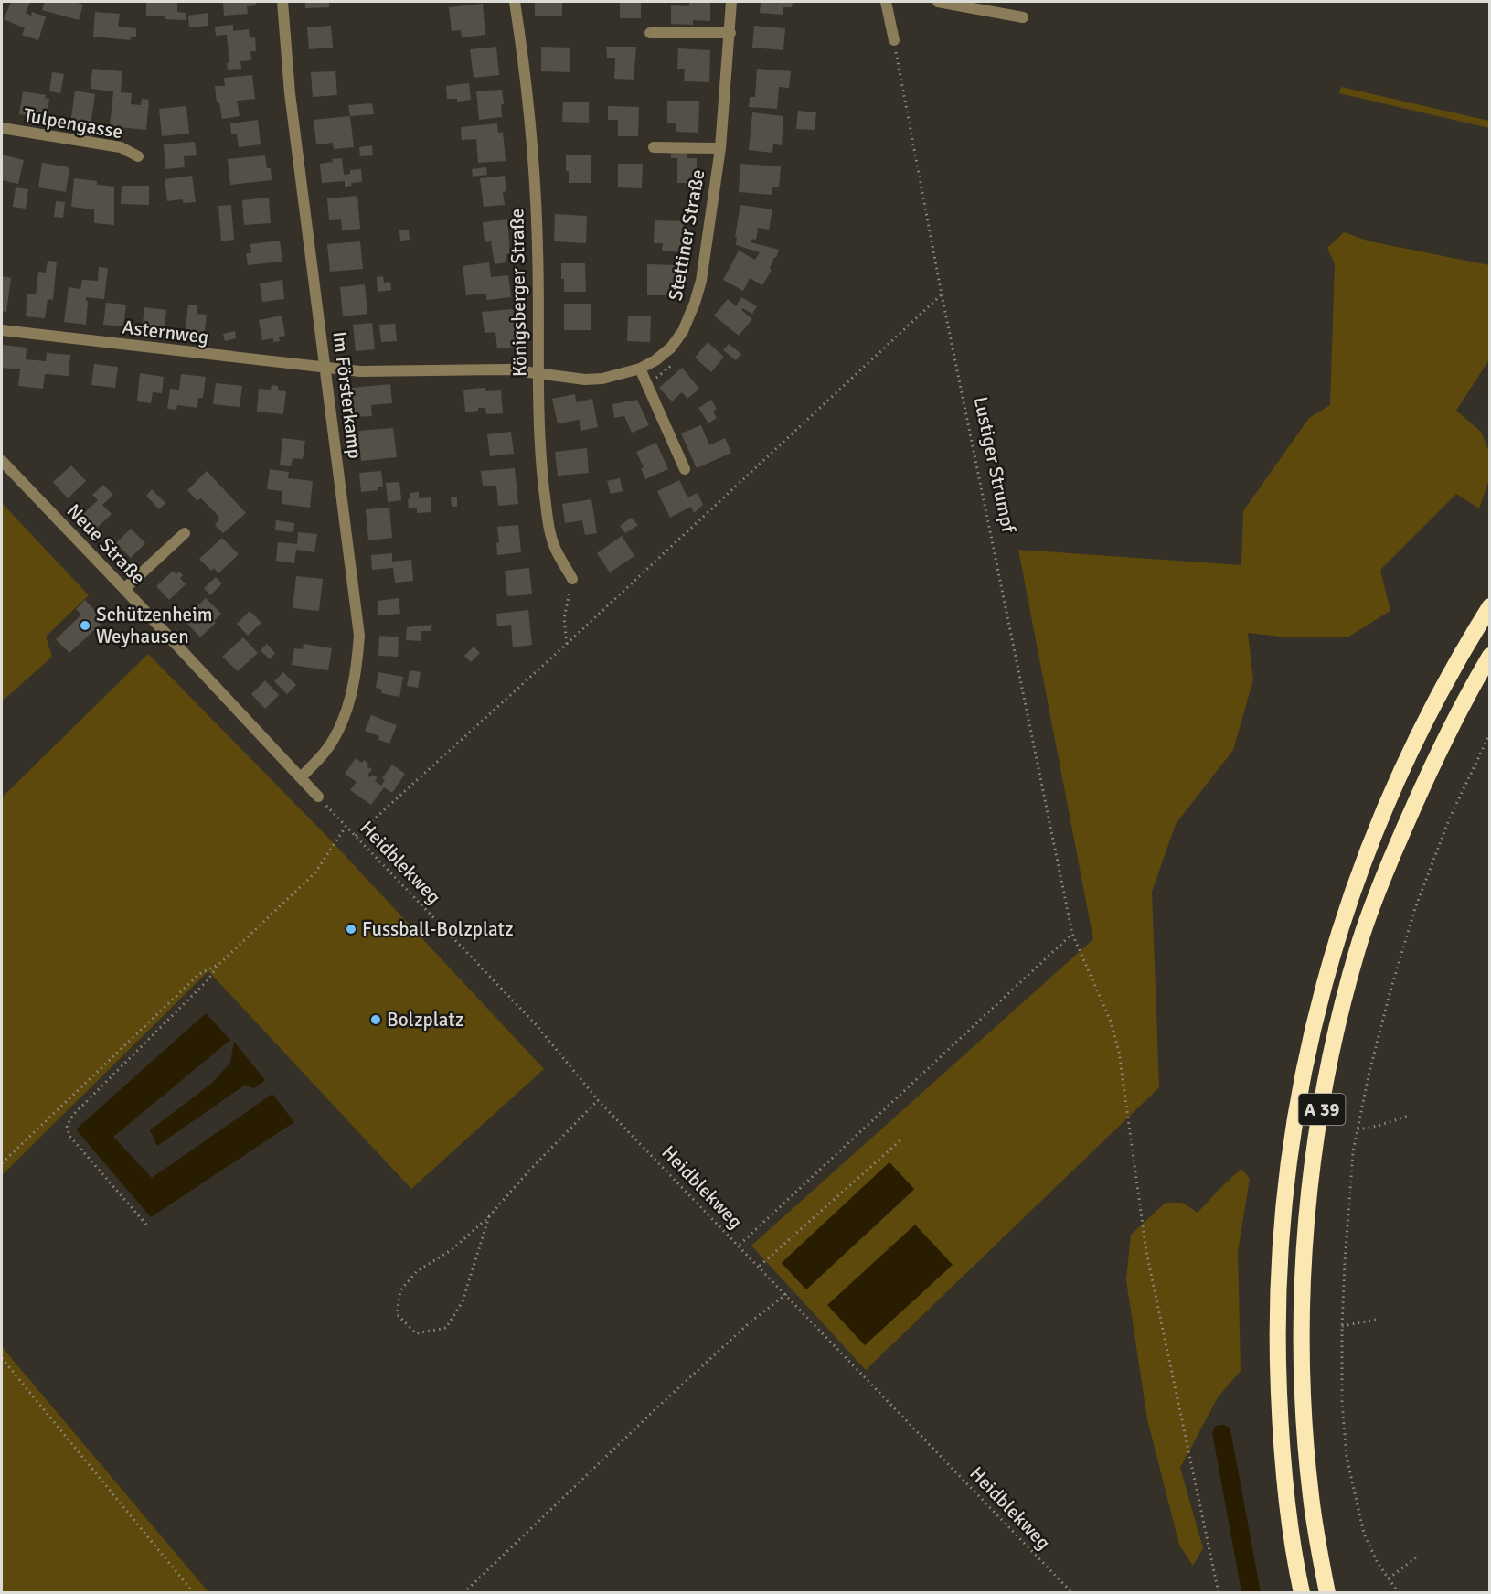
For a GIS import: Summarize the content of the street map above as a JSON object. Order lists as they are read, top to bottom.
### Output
{
  "streets": {
    "highway": ["A 39"],
    "street": [
      "Tulpengasse",
      "Stettiner Straße",
      "Königsberger Straße",
      "Asternweg",
      "Im Försterkamp",
      "Neue Straße"
    ],
    "path": ["Lustiger Strumpf", "Heidblekweg"]
  },
  "crossings": [
    ["Stettiner Straße", "Königsberger Straße"],
    ["Stettiner Straße", "Asternweg"],
    ["Stettiner Straße", "Im Försterkamp"],
    ["Asternweg", "Im Försterkamp"],
    ["Im Försterkamp", "Neue Straße"],
    ["Neue Straße", "Heidblekweg"]
  ],
  "places": ["Schützenheim Weyhausen", "Fussball-Bolzplatz", "Bolzplatz"]
}
